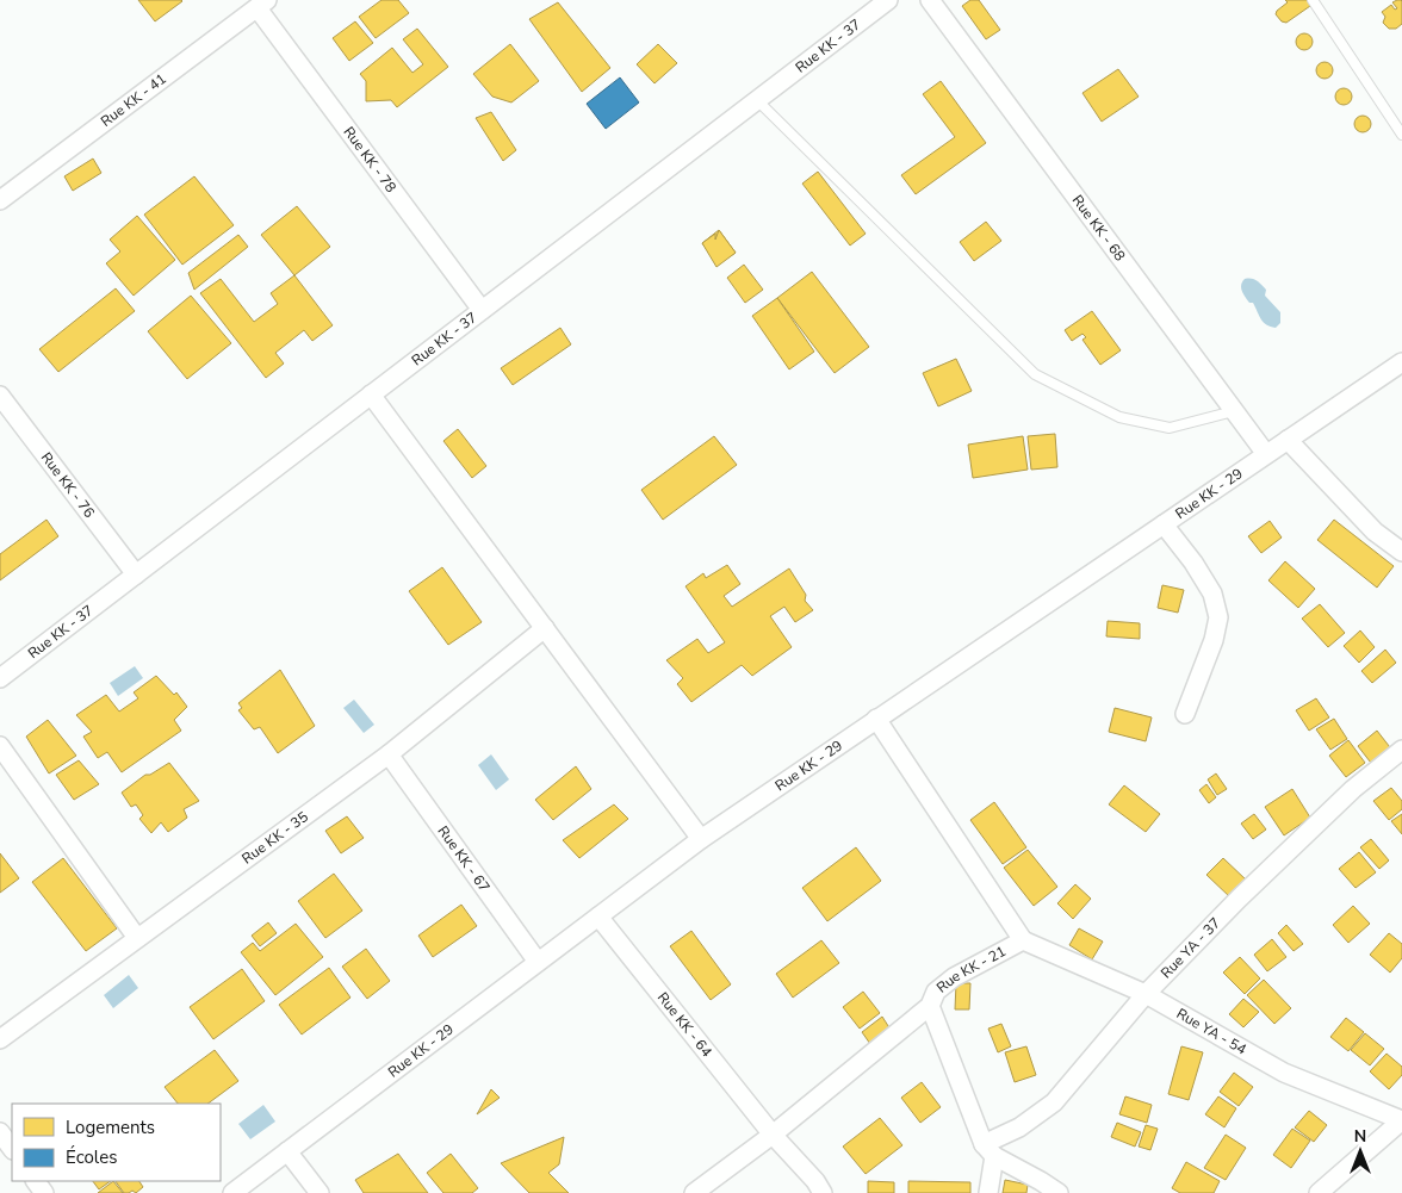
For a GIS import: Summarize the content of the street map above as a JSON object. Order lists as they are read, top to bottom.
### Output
{
  "streets": {
    "street": [
      "Rue KK - 37",
      "Rue KK - 41",
      "Rue KK - 78",
      "Rue KK - 68",
      "Rue KK - 76",
      "Rue KK - 29",
      "Rue KK - 35",
      "Rue KK - 67",
      "Rue YA - 37",
      "Rue KK - 21",
      "Rue KK - 64",
      "Rue YA - 54"
    ]
  },
  "crossings": [
    ["Rue KK - 37", "Rue KK - 78"],
    ["Rue KK - 37", "Rue KK - 76"],
    ["Rue KK - 41", "Rue KK - 78"],
    ["Rue KK - 68", "Rue KK - 29"],
    ["Rue KK - 29", "Rue KK - 67"],
    ["Rue KK - 29", "Rue KK - 21"],
    ["Rue KK - 29", "Rue KK - 64"],
    ["Rue KK - 35", "Rue KK - 67"],
    ["Rue YA - 37", "Rue YA - 54"],
    ["Rue KK - 21", "Rue KK - 64"],
    ["Rue KK - 21", "Rue YA - 54"]
  ],
  "legend": ["Logements", "Écoles"],
  "north": "top"
}
